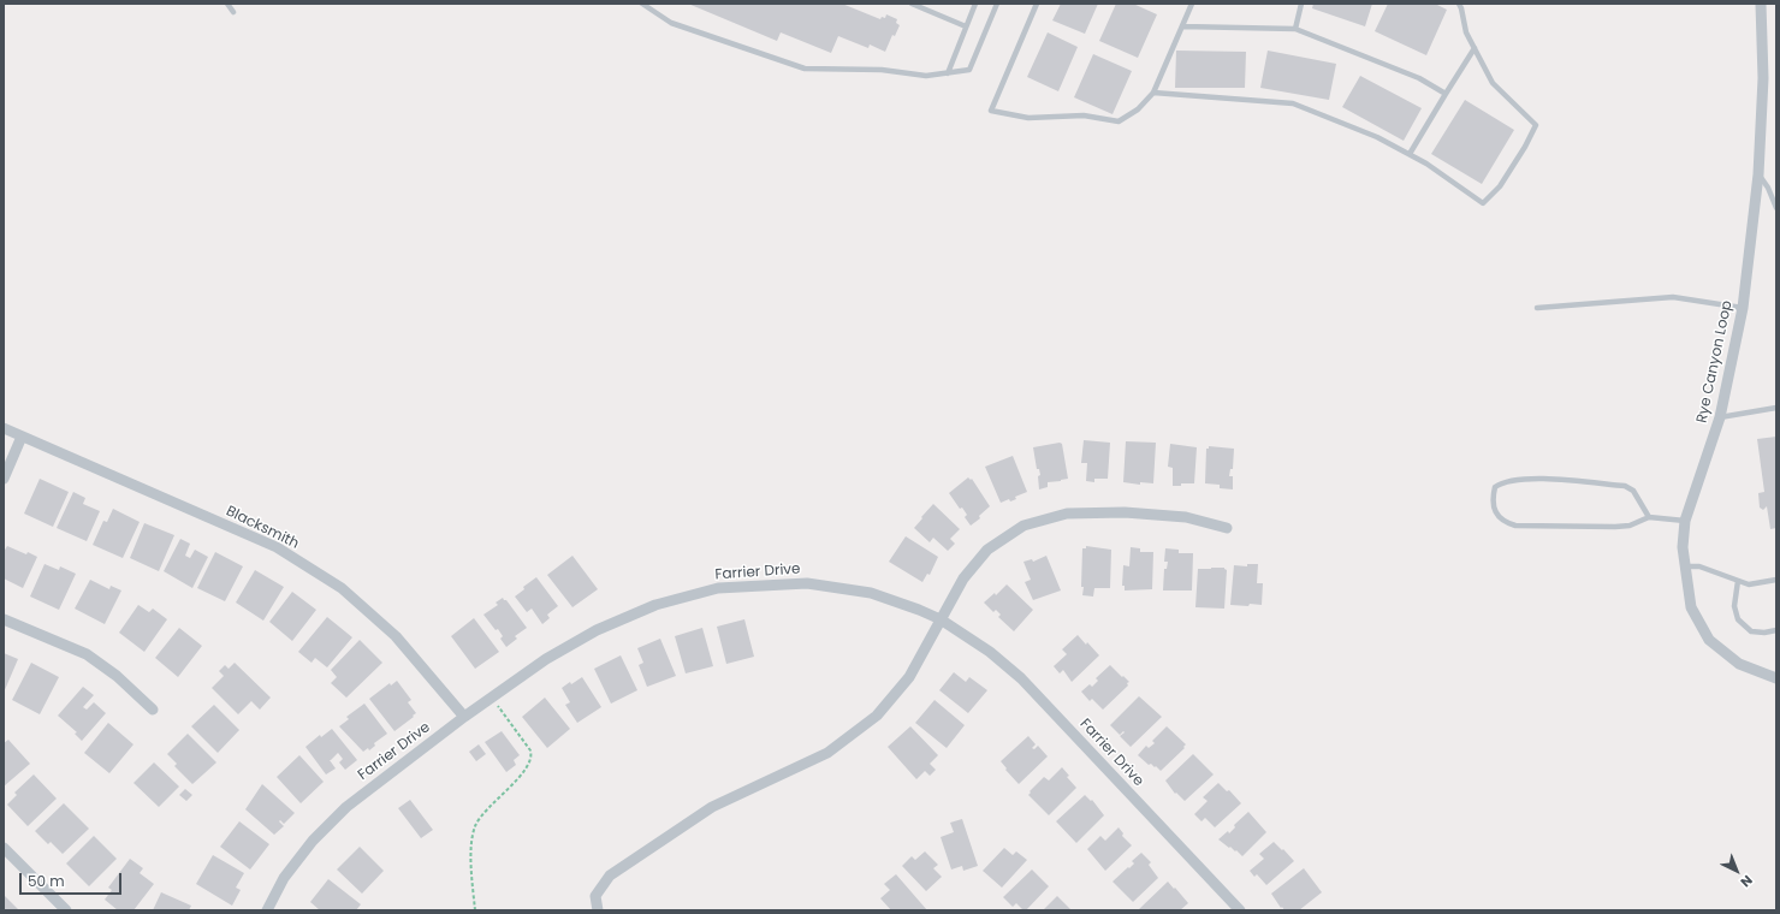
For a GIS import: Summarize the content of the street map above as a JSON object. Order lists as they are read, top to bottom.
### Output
{
  "streets": {
    "street": ["Rye Canyon Loop", "Blacksmith", "Farrier Drive"]
  },
  "crossings": [
    ["Blacksmith", "Farrier Drive"]
  ],
  "scale_bar": "50 m",
  "north": "bottom right"
}
